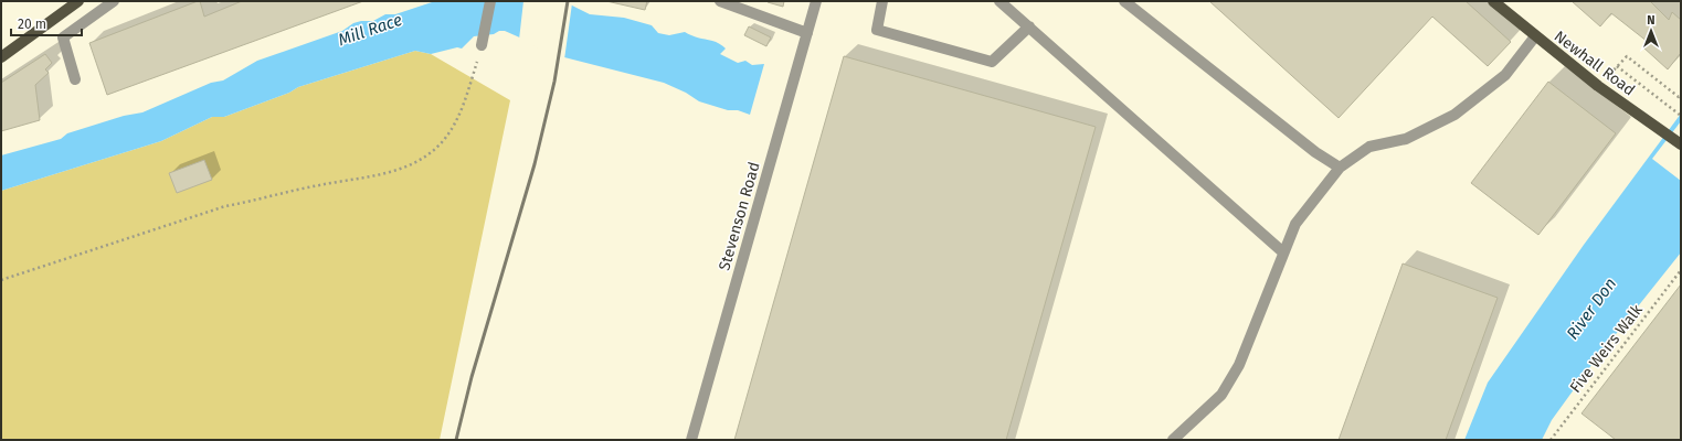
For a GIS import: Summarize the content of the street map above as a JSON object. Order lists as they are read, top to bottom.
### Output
{
  "streets": {
    "main road": ["Newhall Road"],
    "street": ["Stevenson Road"],
    "path": ["Five Weirs Walk"]
  },
  "water": ["Mill Race", "River Don"],
  "scale_bar": "20 m",
  "north": "top"
}
